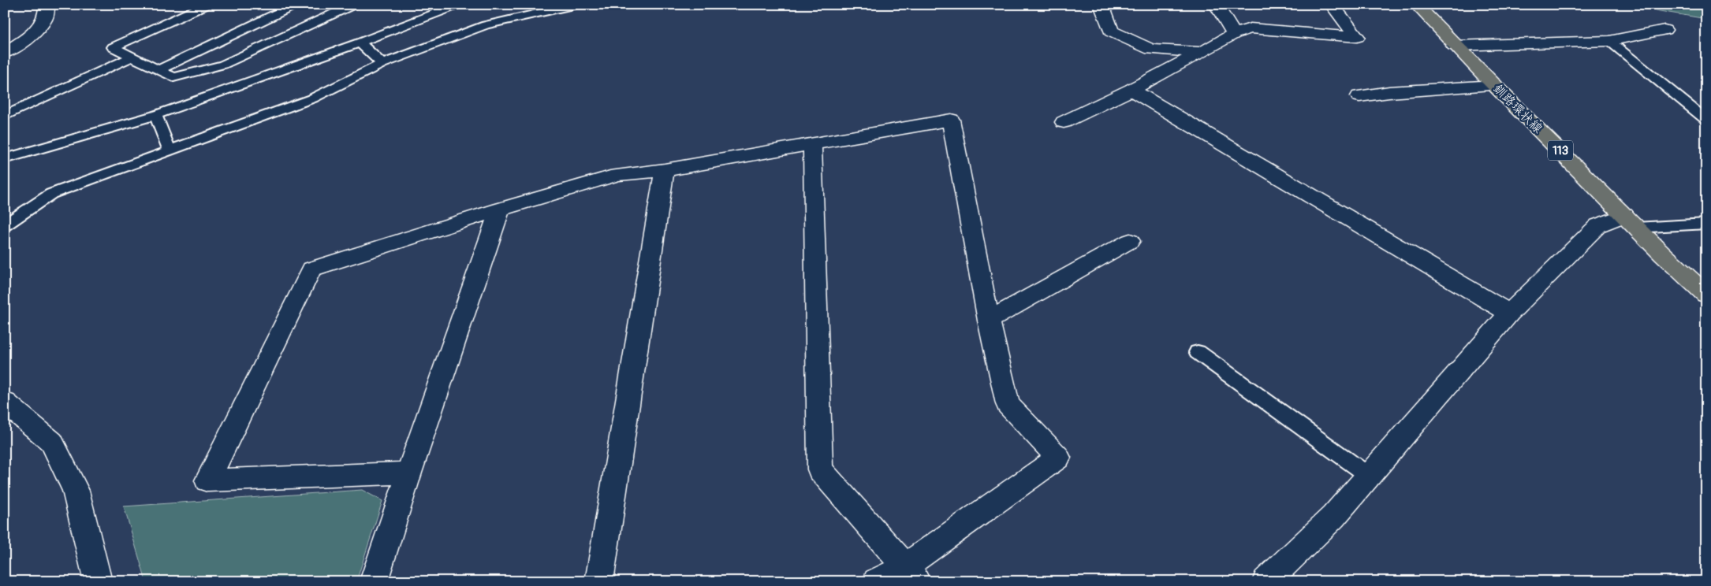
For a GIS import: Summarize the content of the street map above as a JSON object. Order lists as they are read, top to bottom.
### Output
{
  "streets": {
    "main road": ["釧路環状線", "113"]
  }
}
